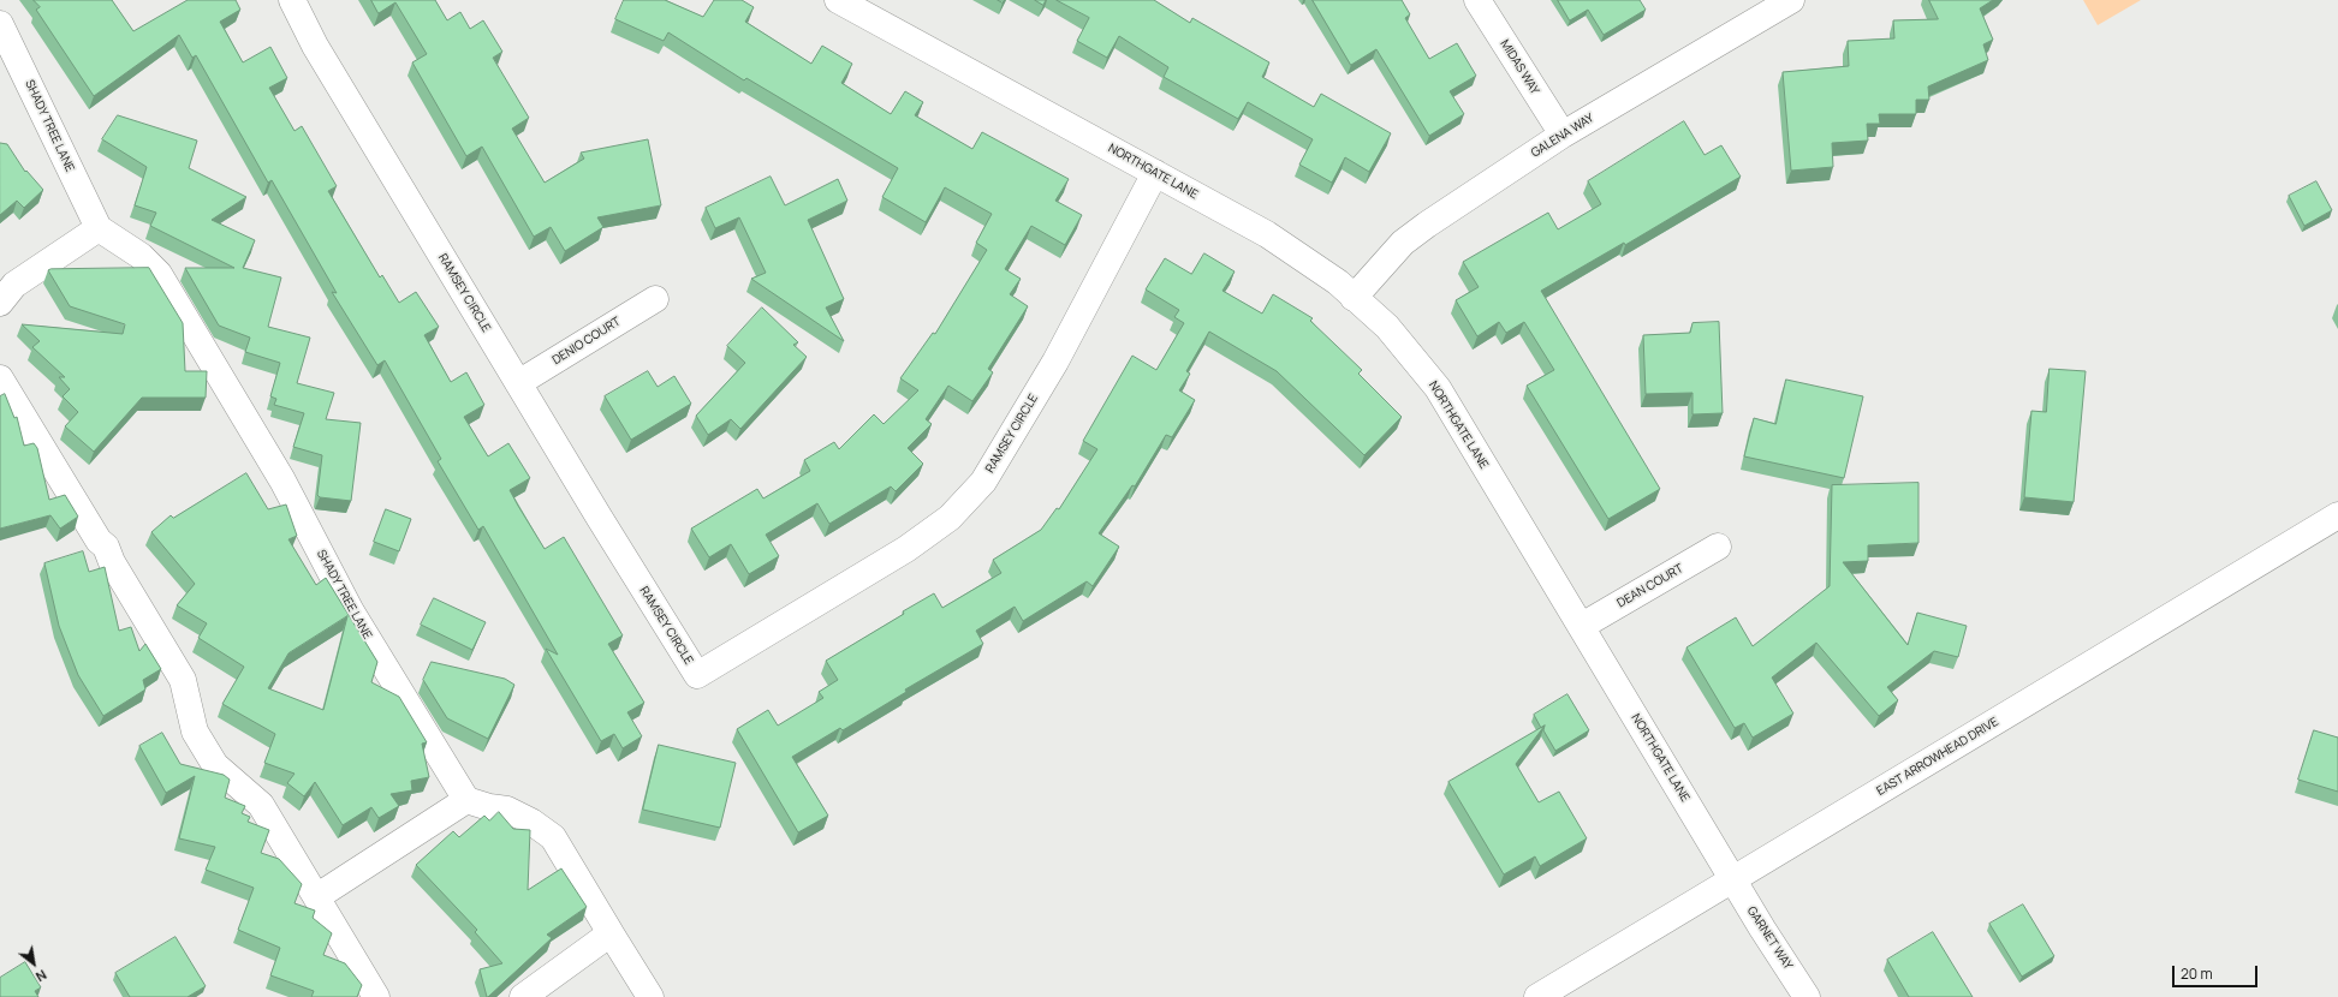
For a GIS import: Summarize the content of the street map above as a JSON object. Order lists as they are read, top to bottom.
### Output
{
  "streets": {
    "street": [
      "MIDAS WAY",
      "SHADY TREE LANE",
      "GALENA WAY",
      "NORTHGATE LANE",
      "RAMSEY CIRCLE",
      "DENIO COURT",
      "DEAN COURT",
      "EAST ARROWHEAD DRIVE",
      "GARNET WAY"
    ]
  },
  "crossings": [
    ["MIDAS WAY", "GALENA WAY"],
    ["GALENA WAY", "NORTHGATE LANE"],
    ["NORTHGATE LANE", "RAMSEY CIRCLE"],
    ["NORTHGATE LANE", "DEAN COURT"],
    ["NORTHGATE LANE", "EAST ARROWHEAD DRIVE"],
    ["NORTHGATE LANE", "GARNET WAY"],
    ["RAMSEY CIRCLE", "DENIO COURT"],
    ["EAST ARROWHEAD DRIVE", "GARNET WAY"]
  ],
  "scale_bar": "20 m",
  "north": "bottom right"
}
